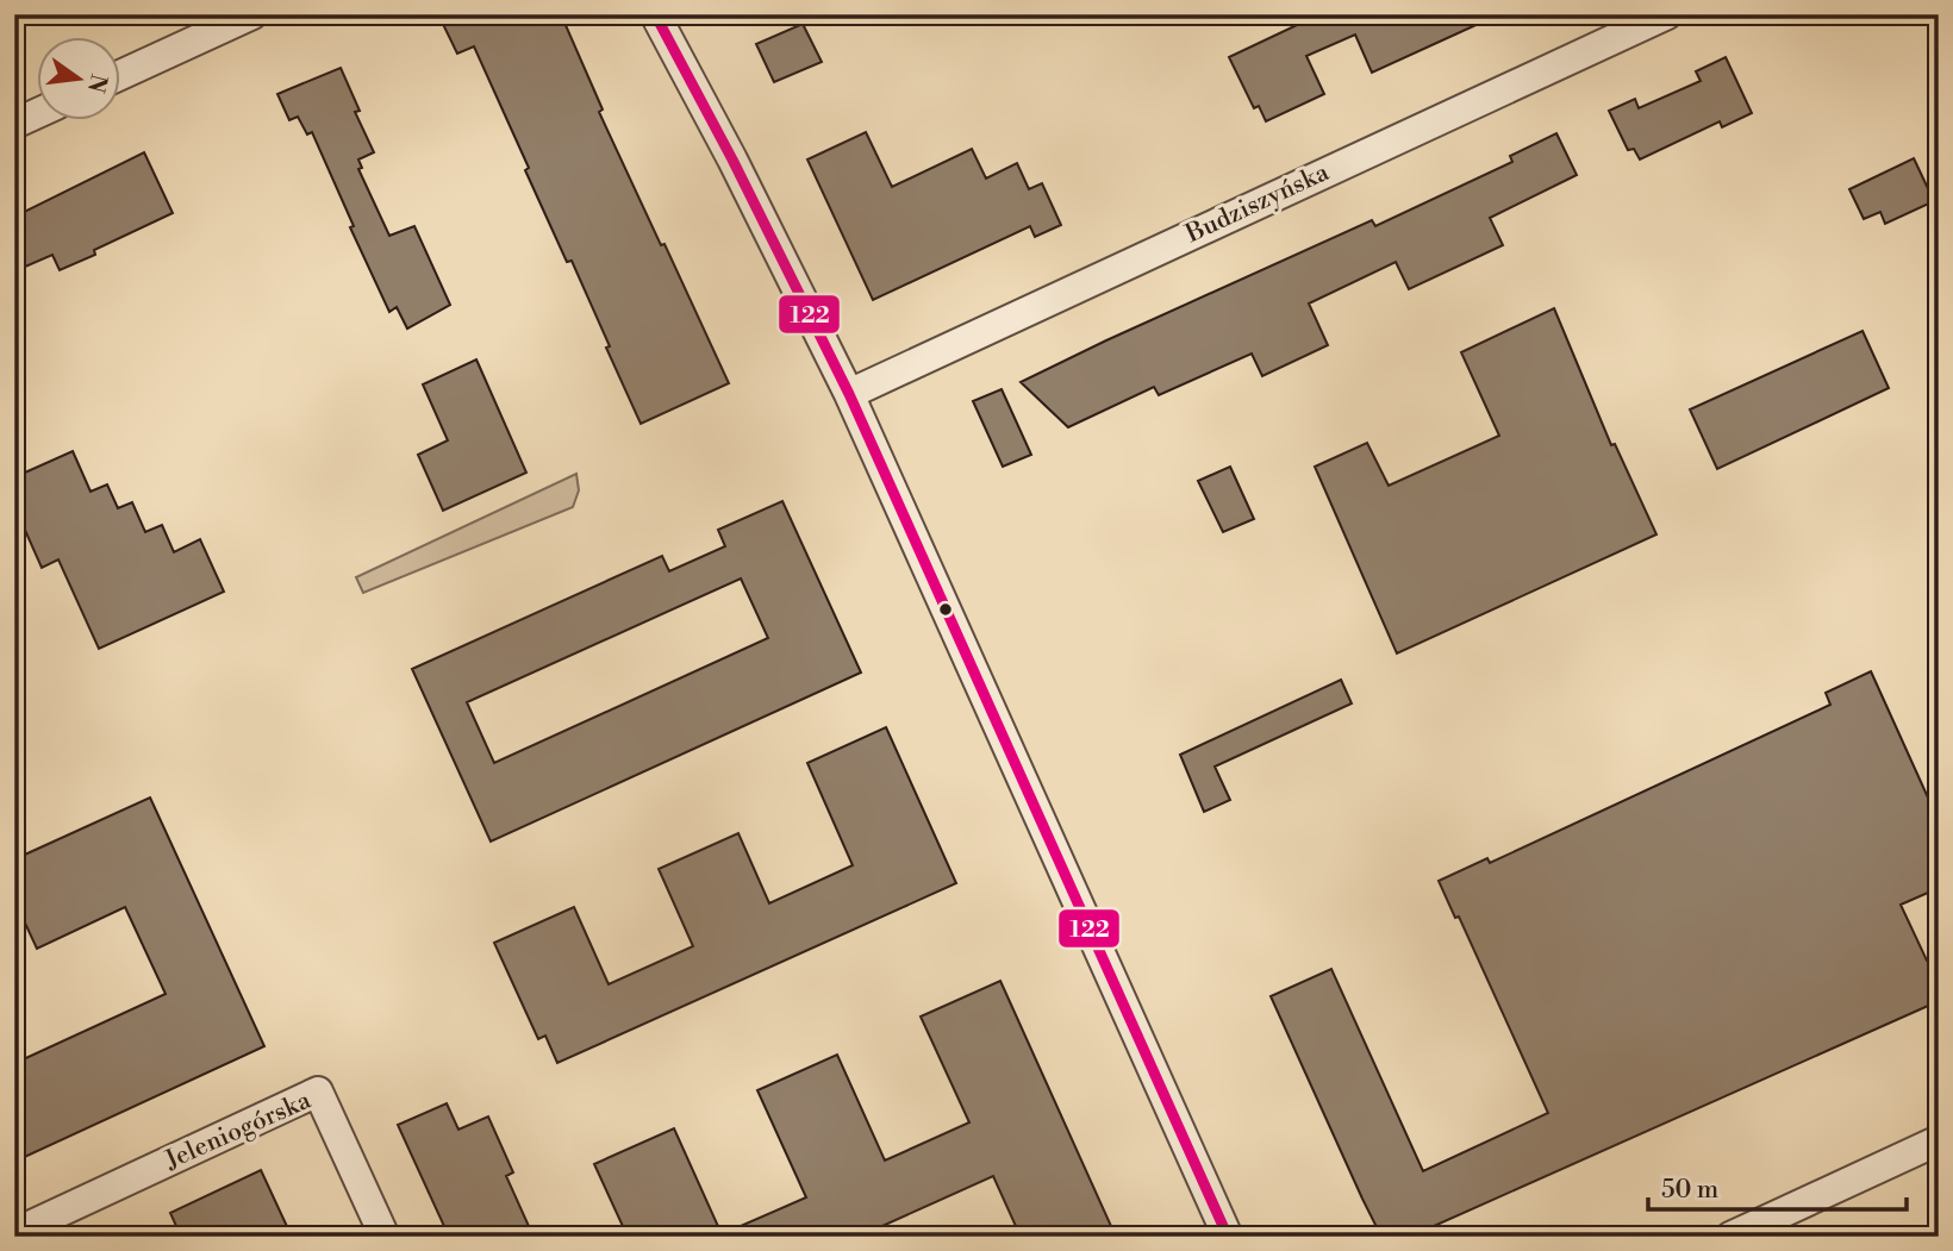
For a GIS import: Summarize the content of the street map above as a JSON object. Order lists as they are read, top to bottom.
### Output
{
  "streets": {
    "street": ["Budziszyńska", "Jeleniogórska"]
  },
  "lines": ["transit line 122"],
  "scale_bar": "50 m",
  "north": "right"
}
